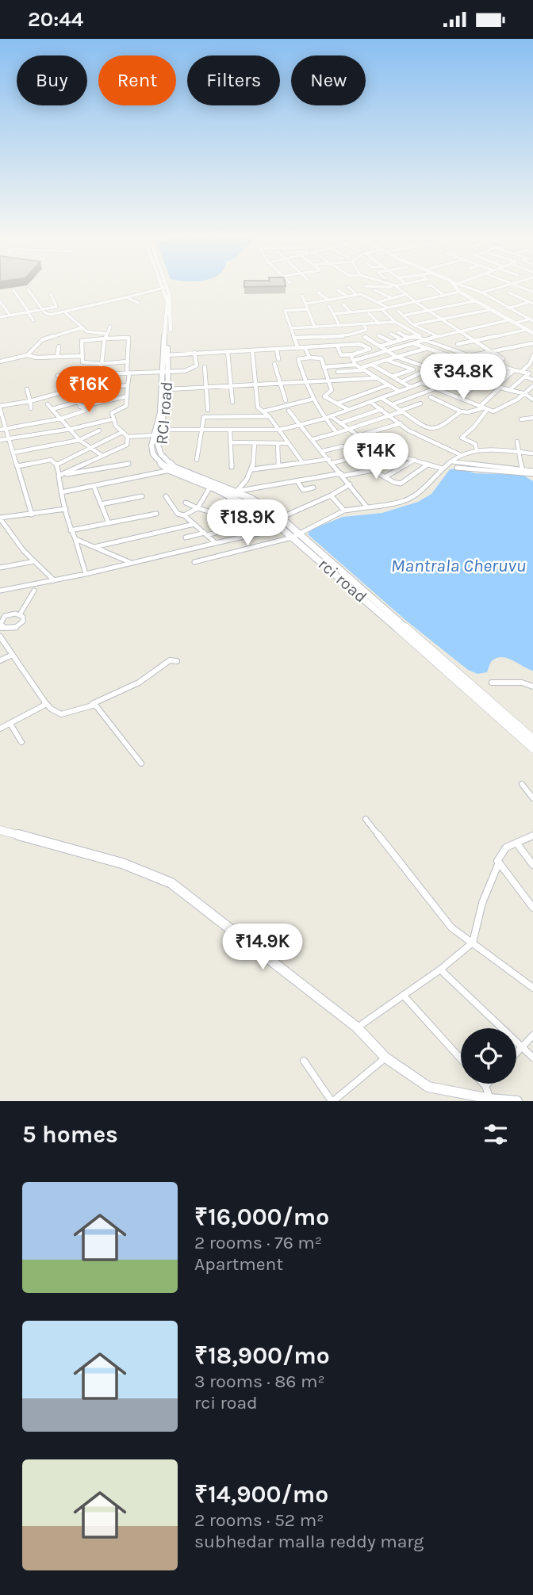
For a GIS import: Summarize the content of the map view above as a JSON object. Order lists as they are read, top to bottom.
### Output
{
  "streets": {
    "main road": ["RCI road", "rci road"]
  },
  "crossings": [
    ["RCI road", "rci road"]
  ],
  "water": ["Mantrala Cheruvu"],
  "page": {
    "status": "20:44",
    "chip": [
      "Buy",
      "Rent",
      "Filters",
      "New"
    ],
    "price": [
      "₹34.8K",
      "₹16K",
      "₹14K",
      "₹18.9K",
      "₹14.9K"
    ],
    "heading": "5 homes",
    "list": [
      {
        "name": "₹16,000/mo",
        "note": "2 rooms · 76 m² · Apartment"
      },
      {
        "name": "₹18,900/mo",
        "note": "3 rooms · 86 m² · rci road"
      },
      {
        "name": "₹14,900/mo",
        "note": "2 rooms · 52 m² · subhedar malla reddy marg"
      }
    ]
  }
}
